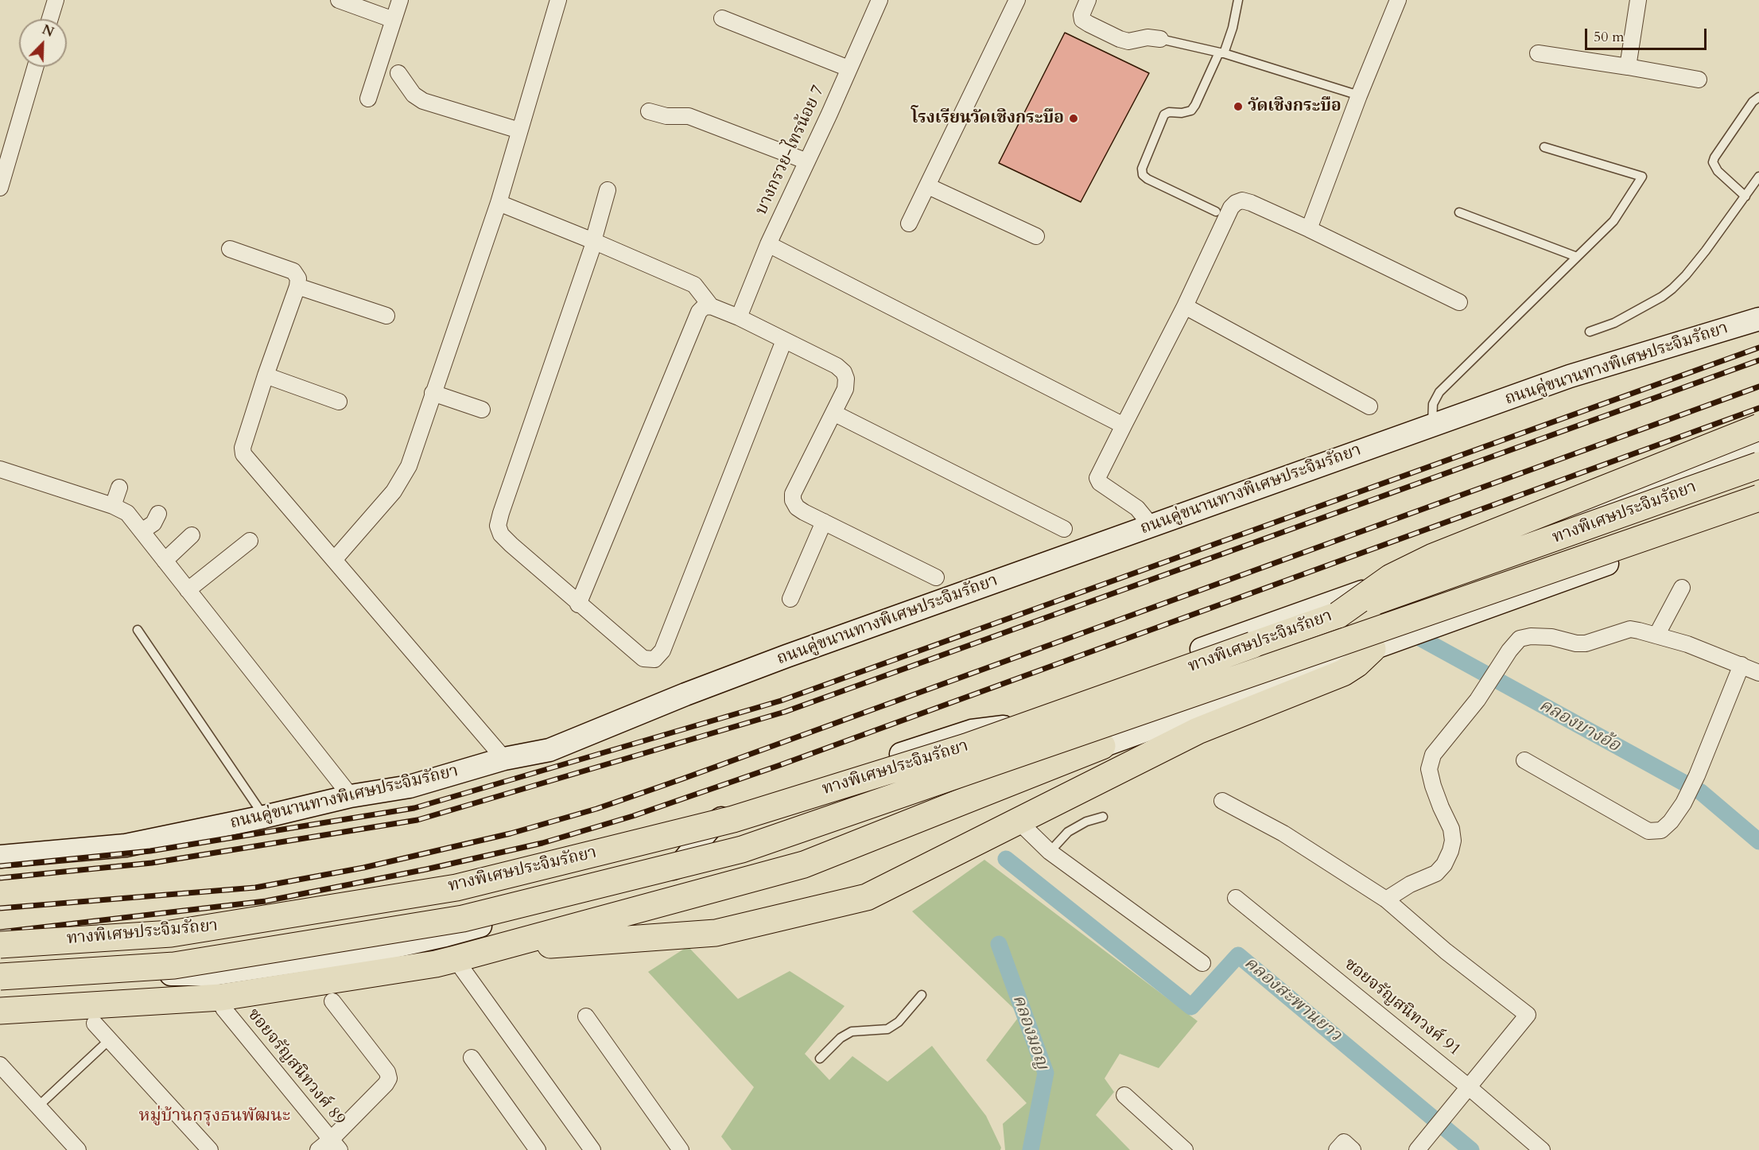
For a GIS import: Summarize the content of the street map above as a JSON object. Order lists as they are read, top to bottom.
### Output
{
  "streets": {
    "highway": ["ทางพิเศษประจิมรัถยา"],
    "main road": ["ถนนคู่ขนานทางพิเศษประจิมรัถยา"],
    "street": ["บางกรวย-ไทรน้อย 7", "ซอยจรัญสนิทวงศ์ 91", "ซอยจรัญสนิทวงศ์ 89"]
  },
  "districts": ["หมู่บ้านกรุงธนพัฒนะ"],
  "water": ["คลองบางอ้อ", "คลองสะพานยาว", "คลองมอญ"],
  "places": ["วัดเชิงกระบือ", "โรงเรียนวัดเชิงกระบือ"],
  "scale_bar": "50 m",
  "north": "top right"
}
